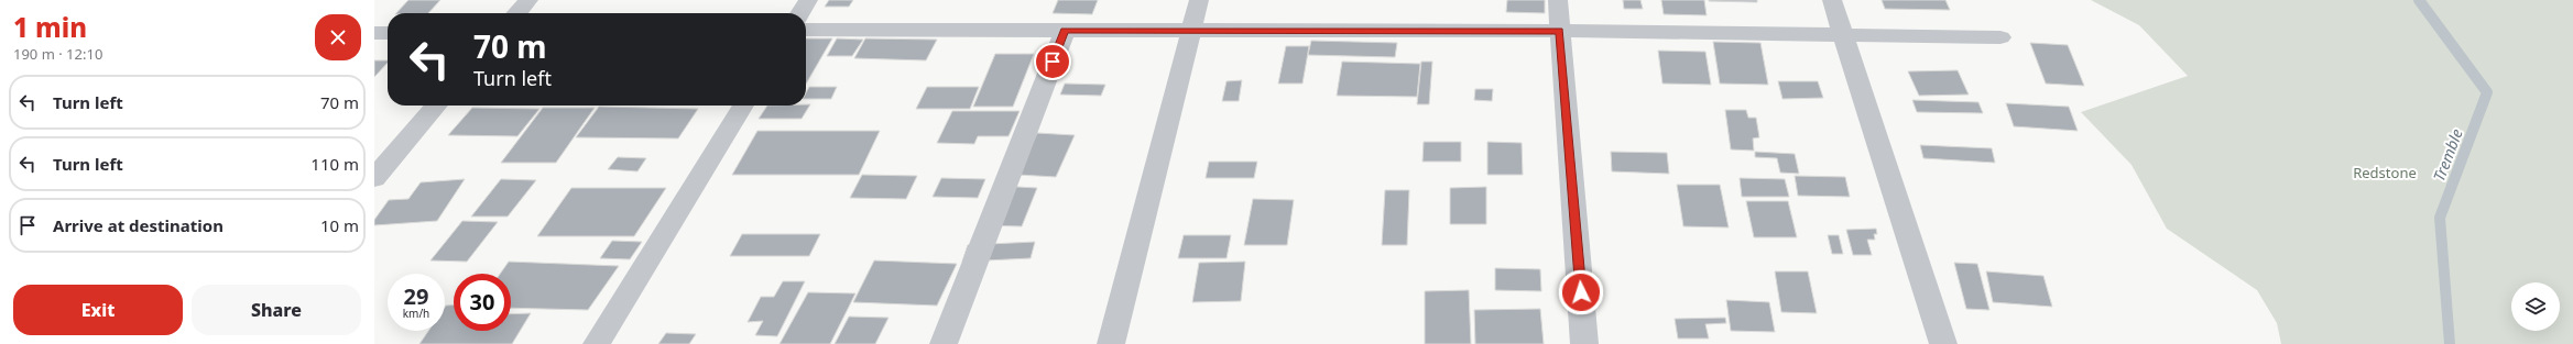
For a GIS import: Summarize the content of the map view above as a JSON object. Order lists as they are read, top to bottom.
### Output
{
  "water": ["Tremble"],
  "parks": ["Redstone"],
  "page": {
    "heading": ["1 min", "190 m · 12:10"],
    "turn": ["70 m", "Turn left"],
    "list": [
      {
        "name": "Turn left",
        "value": "70 m"
      },
      {
        "name": "Turn left",
        "value": "110 m"
      },
      {
        "name": "Arrive at destination",
        "value": "10 m"
      }
    ],
    "speed": "29 km/h",
    "limit": "30",
    "buttons": ["Exit", "Share"]
  }
}
